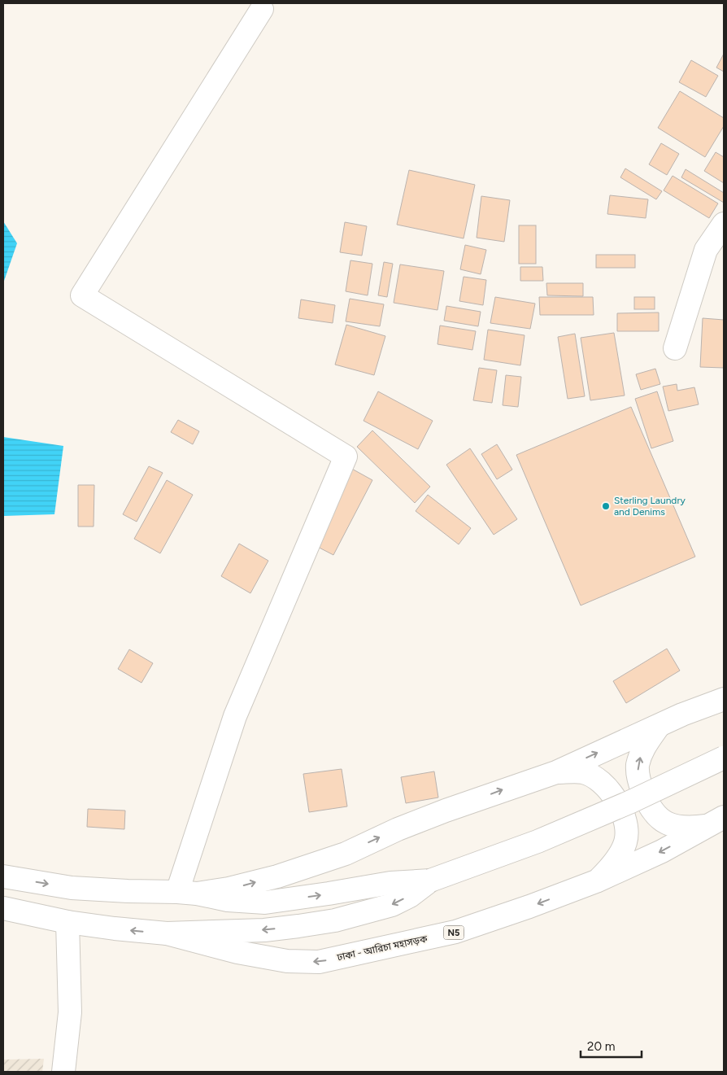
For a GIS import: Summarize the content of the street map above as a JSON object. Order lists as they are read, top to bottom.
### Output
{
  "streets": {
    "main road": ["N5", "ঢাকা - আরিচা মহাসড়ক"]
  },
  "crossings": [
    ["N5", "ঢাকা - আরিচা মহাসড়ক"]
  ],
  "places": ["Sterling Laundry and Denims"],
  "scale_bar": "20 m"
}
